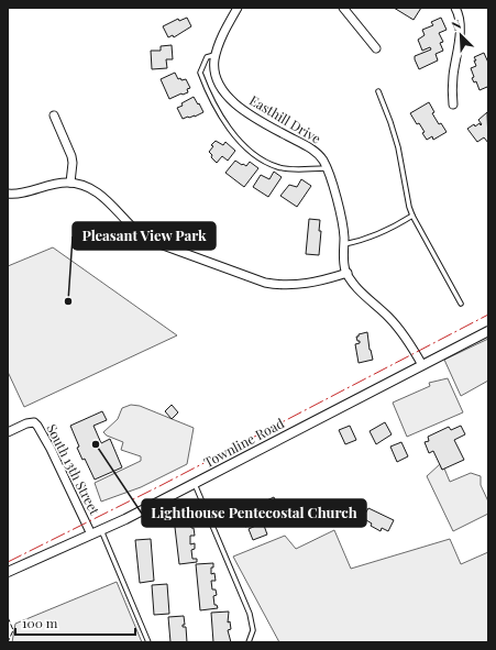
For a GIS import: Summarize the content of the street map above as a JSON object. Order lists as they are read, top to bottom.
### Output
{
  "streets": {
    "street": ["Easthill Drive", "Townline Road", "South 13th Street"]
  },
  "crossings": [
    ["Easthill Drive", "Townline Road"],
    ["Townline Road", "South 13th Street"]
  ],
  "places": ["Pleasant View Park", "Lighthouse Pentecostal Church"],
  "scale_bar": "100 m",
  "north": "top left"
}
